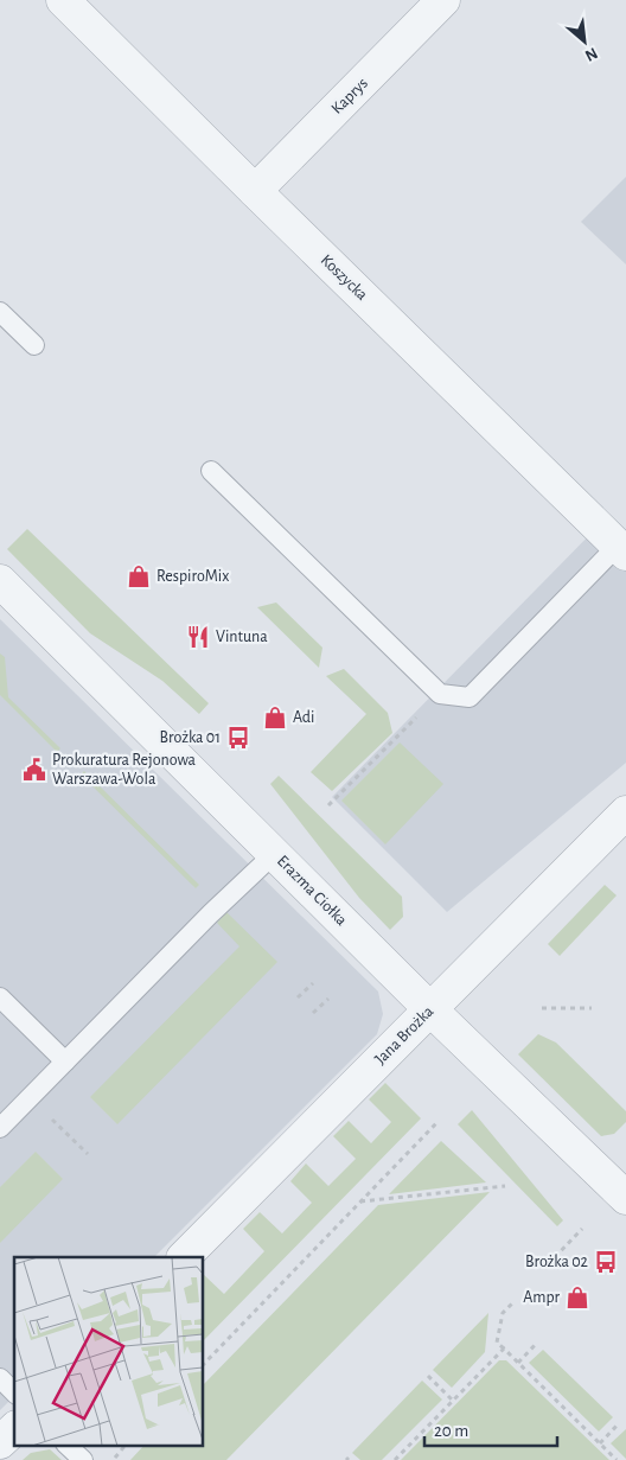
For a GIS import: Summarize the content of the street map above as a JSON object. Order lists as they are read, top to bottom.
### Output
{
  "streets": {
    "street": [
      "Kaprys",
      "Koszycka",
      "Erazma Ciołka",
      "Jana Brożka"
    ]
  },
  "crossings": [
    ["Kaprys", "Koszycka"],
    ["Erazma Ciołka", "Jana Brożka"]
  ],
  "places": {
    "shop": ["RespiroMix", "Adi", "Ampr"],
    "restaurant": ["Vintuna"],
    "bus stop": ["Brożka 01", "Brożka 02"],
    "public building": ["Prokuratura Rejonowa Warszawa-Wola"]
  },
  "scale_bar": "20 m",
  "north": "bottom right"
}
